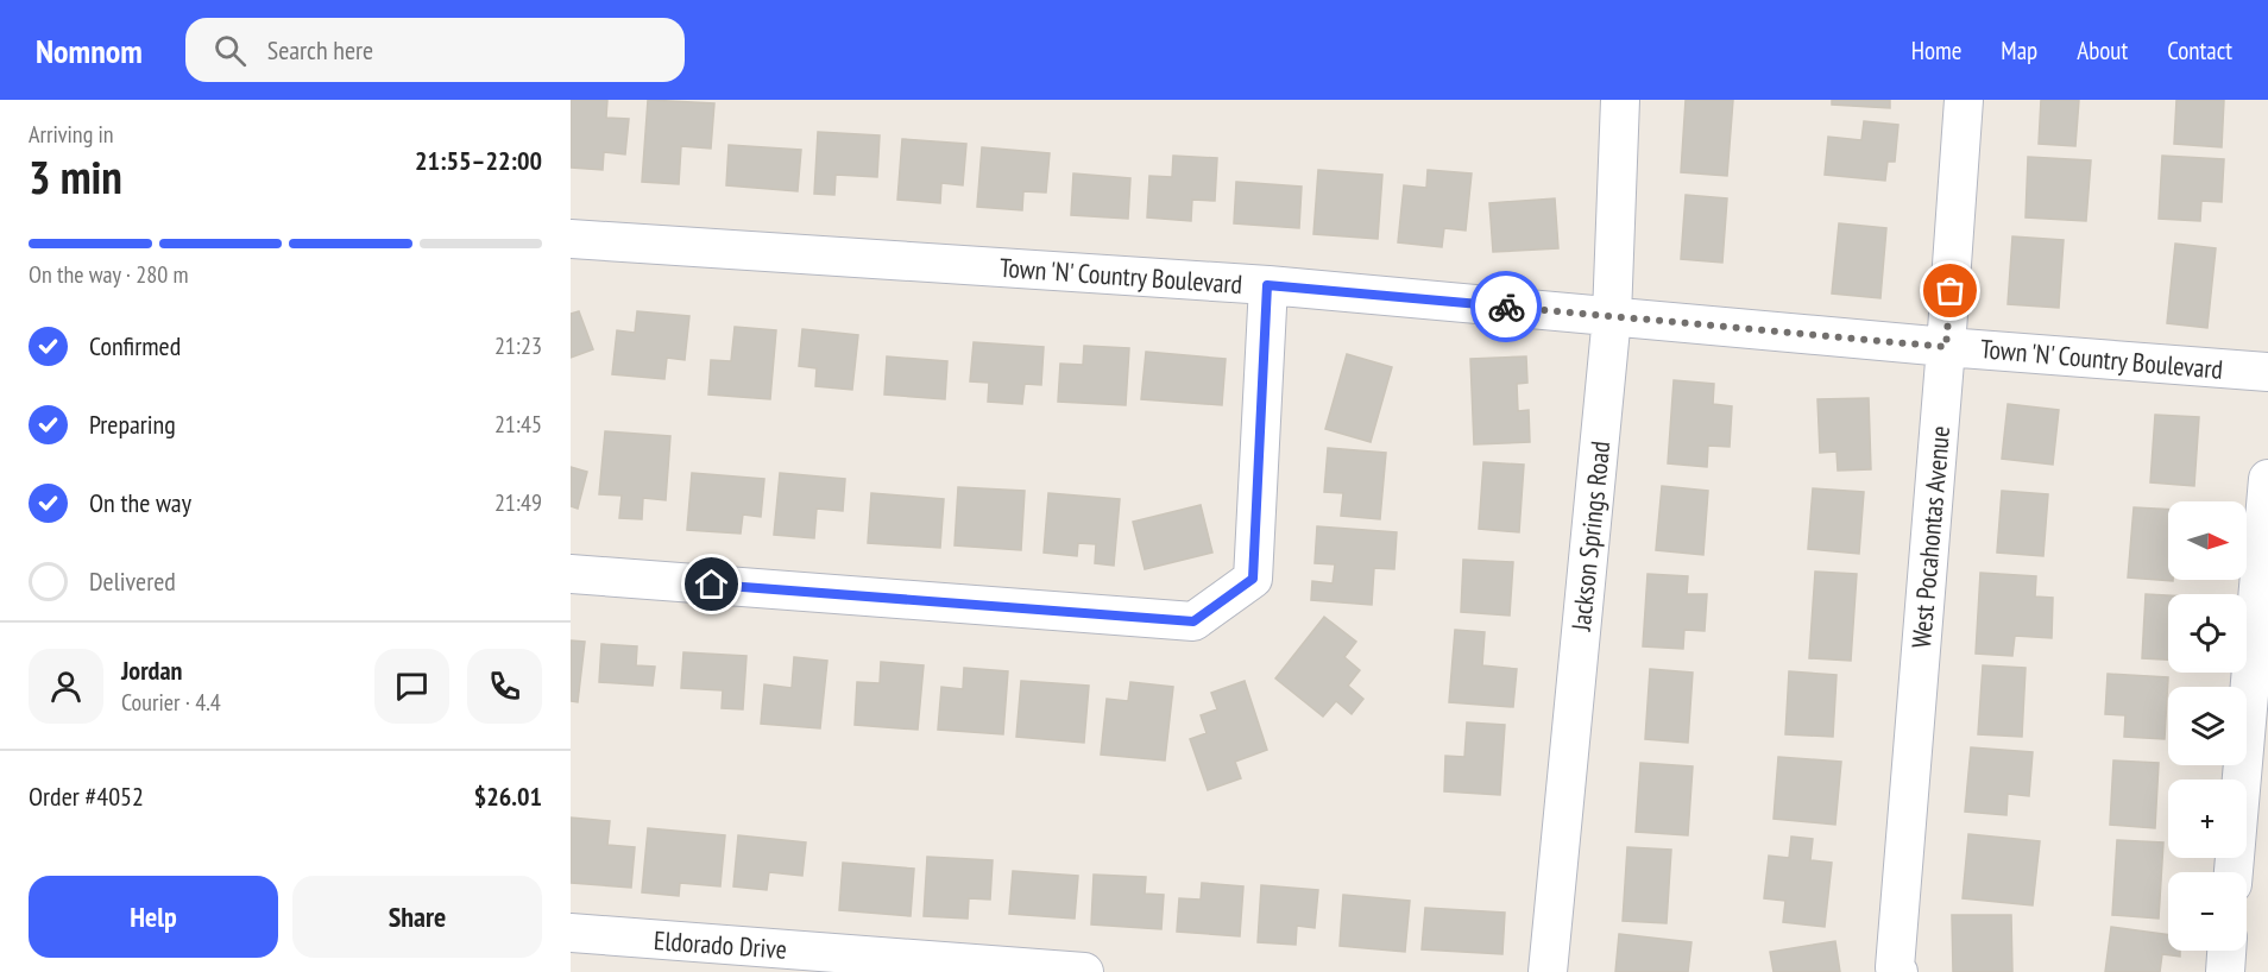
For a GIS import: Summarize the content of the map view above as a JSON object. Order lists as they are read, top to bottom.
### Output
{
  "streets": {
    "street": [
      "Town 'N' Country Boulevard",
      "Jackson Springs Road",
      "West Pocahontas Avenue",
      "Eldorado Drive"
    ]
  },
  "crossings": [
    ["Town 'N' Country Boulevard", "Jackson Springs Road"],
    ["Town 'N' Country Boulevard", "West Pocahontas Avenue"]
  ],
  "north": "right",
  "page": {
    "header": "Nomnom",
    "search": "Search here",
    "nav": [
      "Home",
      "Map",
      "About",
      "Contact"
    ],
    "heading": ["3 min", "Arriving in", "21:55–22:00"],
    "panel": [
      "Jordan",
      "Courier · 4.4",
      "Order #4052",
      "$26.01"
    ],
    "bar": "On the way · 280 m",
    "list": [
      ["Confirmed", "21:23"],
      ["Preparing", "21:45"],
      ["On the way", "21:49"],
      "Delivered"
    ],
    "map_buttons": ["+", "−"],
    "buttons": ["Help", "Share"]
  }
}
